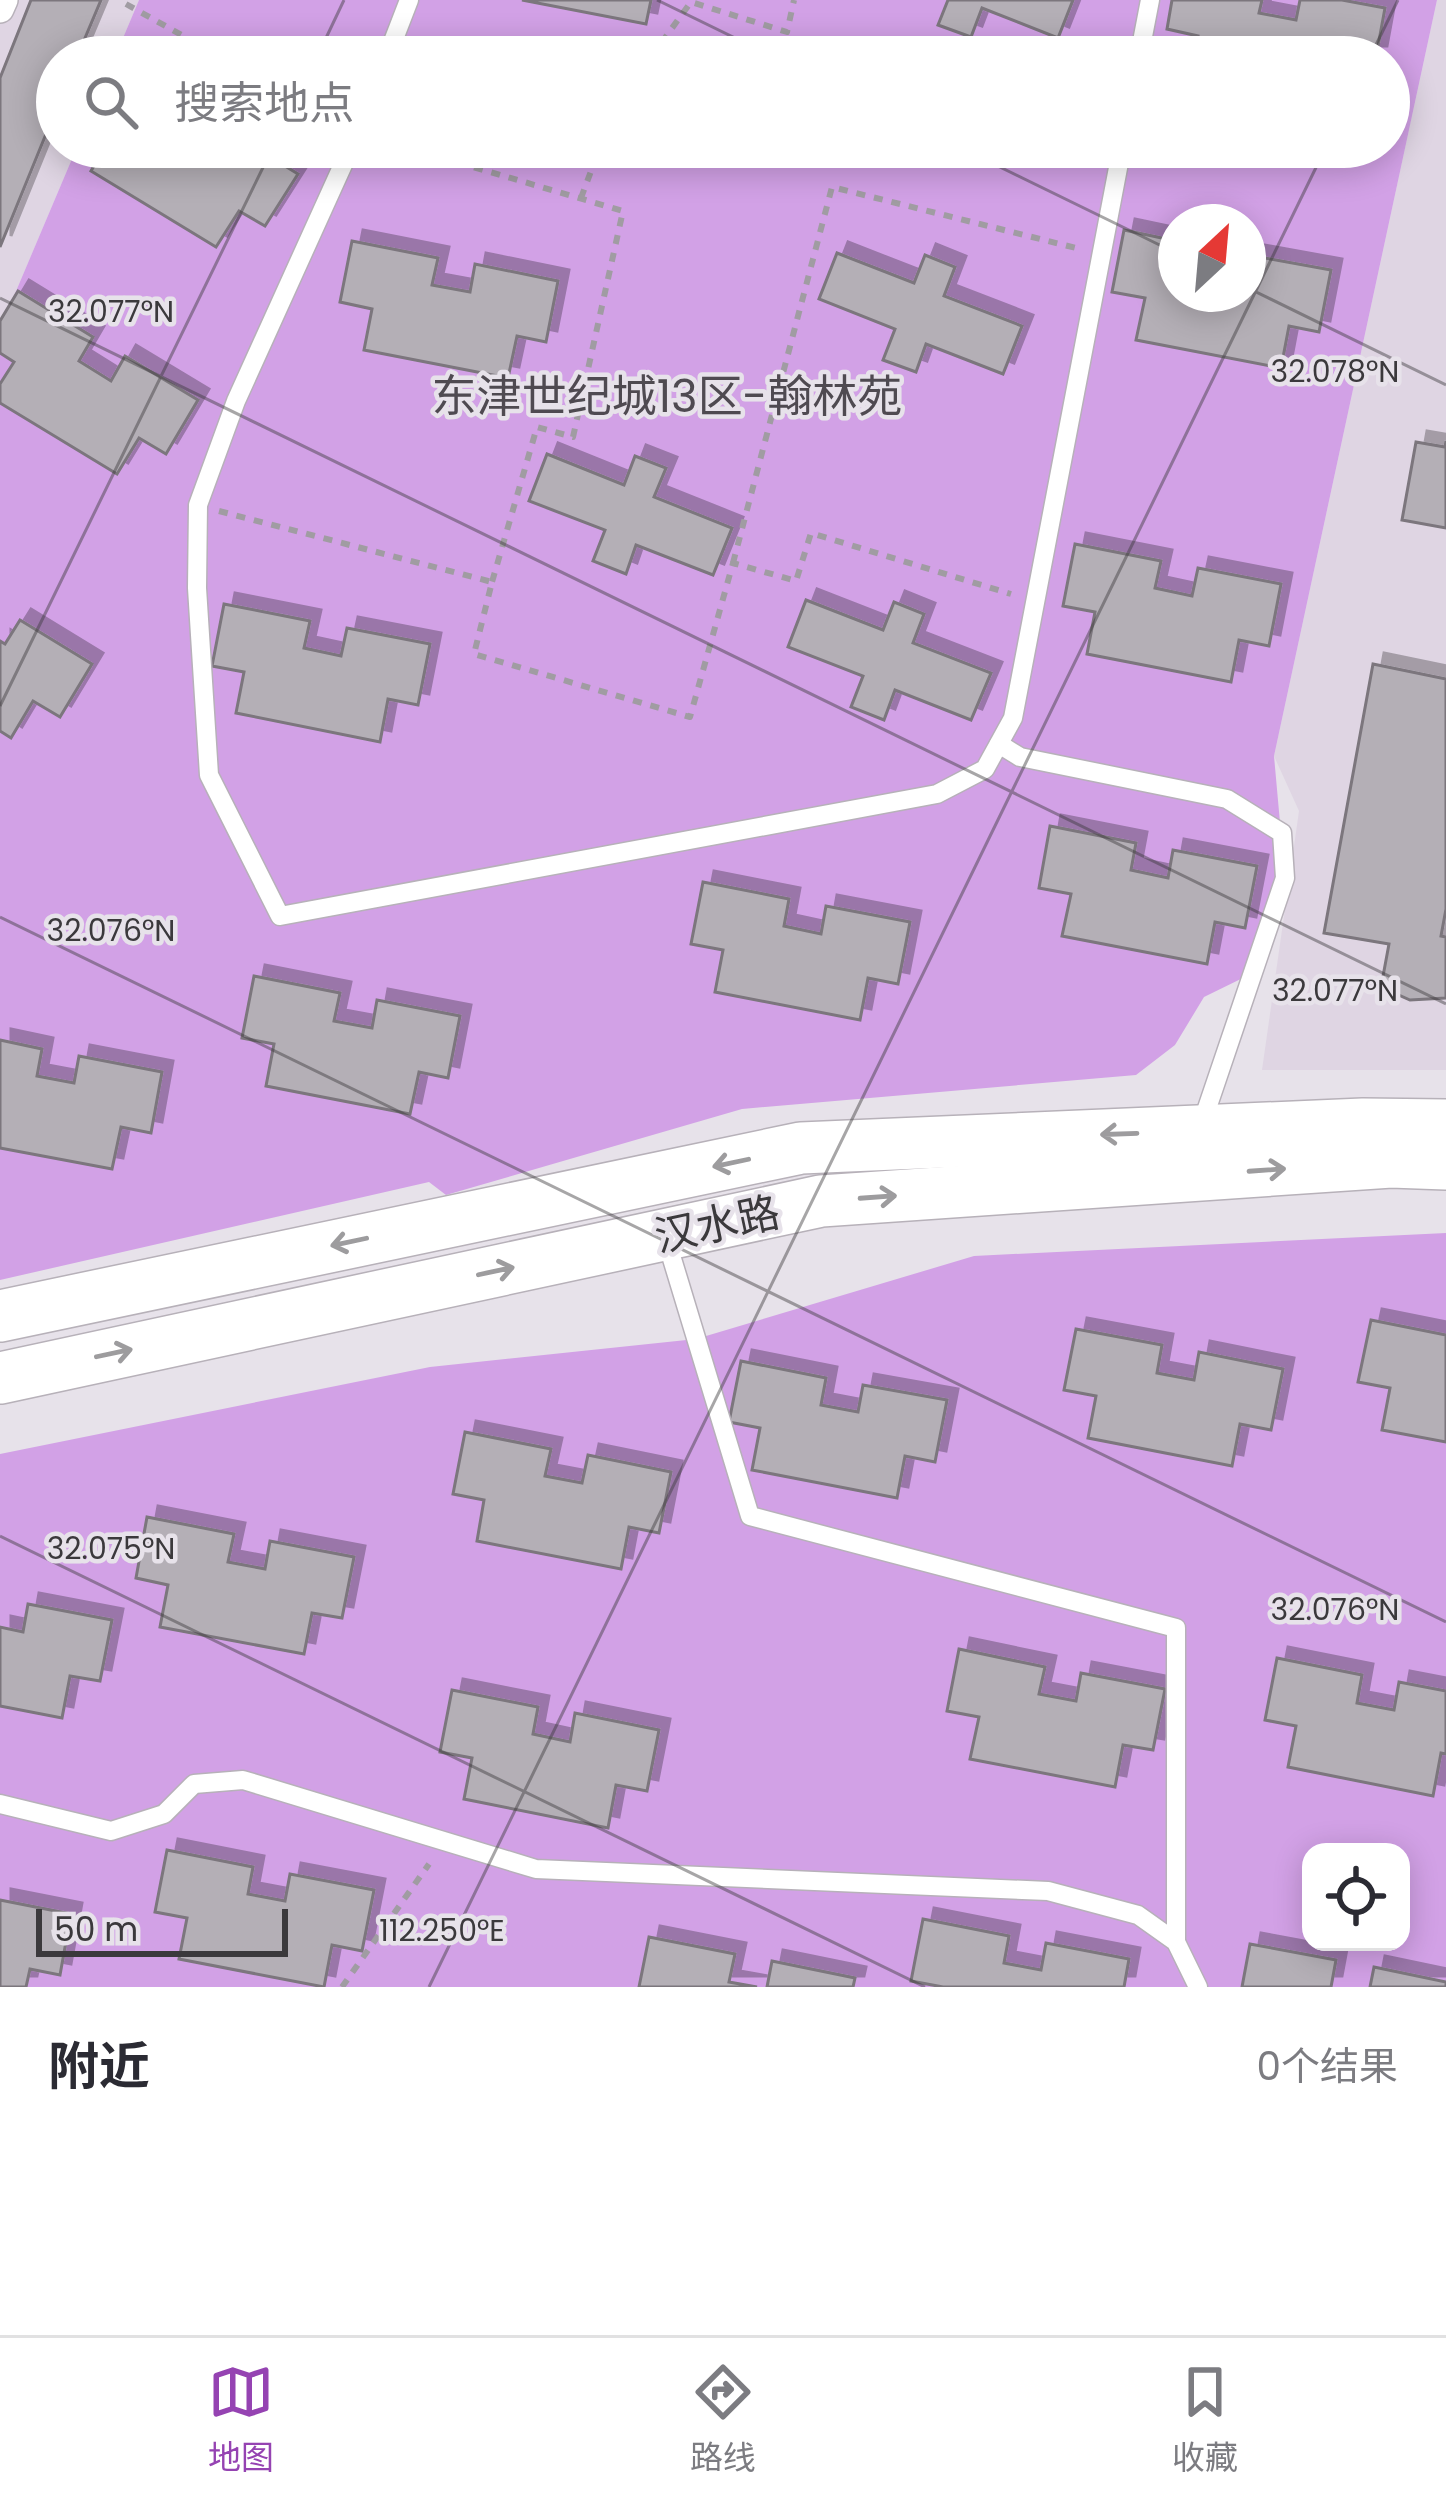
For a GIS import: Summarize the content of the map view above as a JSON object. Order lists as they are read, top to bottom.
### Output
{
  "streets": {
    "main road": ["汉水路"]
  },
  "districts": ["东津世纪城13区-翰林苑"],
  "scale_bar": "50 m",
  "north": "top right",
  "page": {
    "search": "搜索地点",
    "scale": "50 m",
    "heading": ["附近", "0个结果"],
    "nav": ["地图", "路线", "收藏"]
  },
  "coordinates": [
    "32.077°N",
    "32.078°N",
    "32.076°N",
    "32.075°N",
    "112.250°E"
  ]
}
